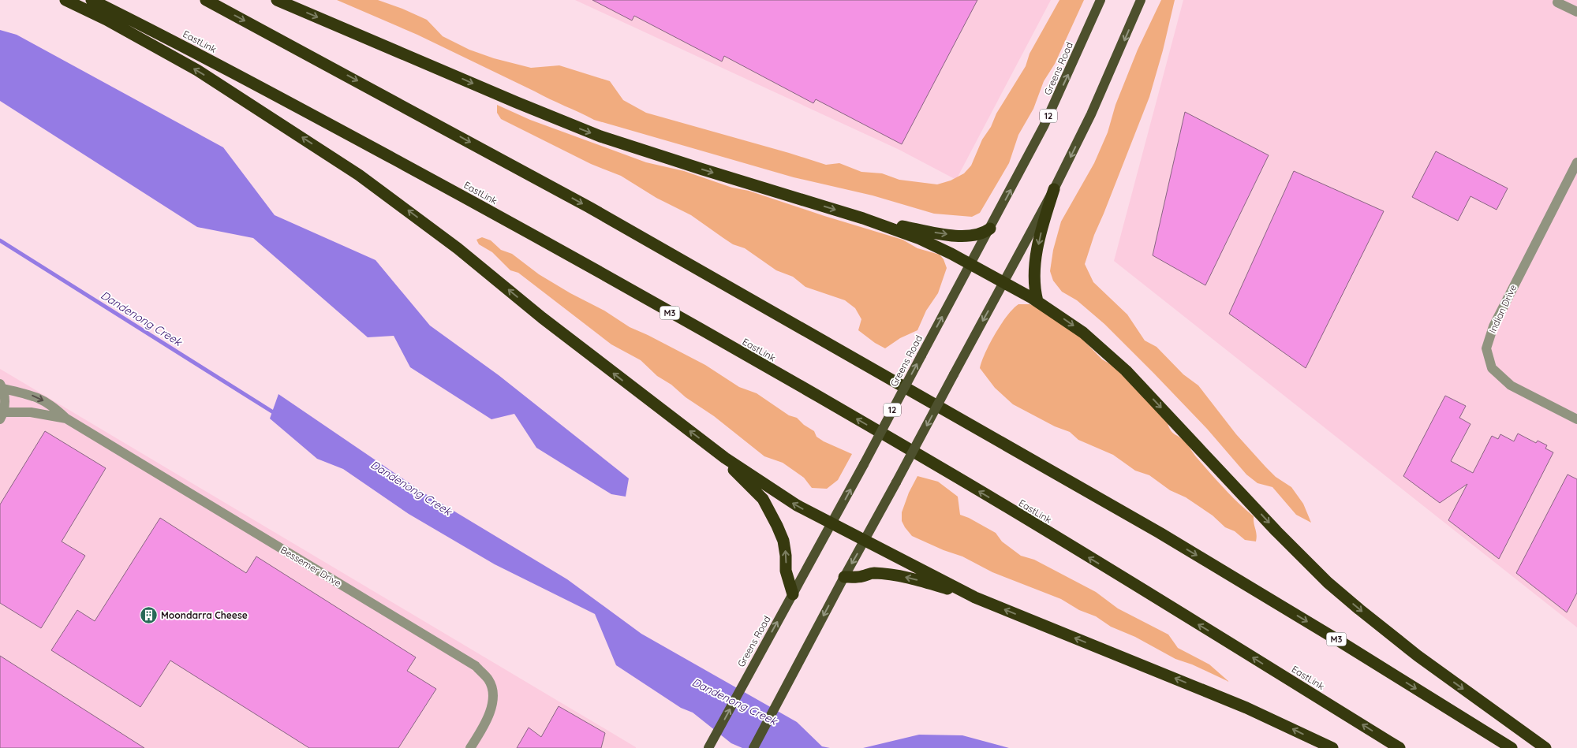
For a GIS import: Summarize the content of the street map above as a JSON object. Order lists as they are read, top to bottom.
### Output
{
  "streets": {
    "highway": ["EastLink", "M3"],
    "main road": ["Greens Road", "12"],
    "street": ["Indian Drive", "Bessemer Drive"]
  },
  "water": ["Dandenong Creek"],
  "places": {
    "building": ["Moondarra Cheese"]
  }
}
